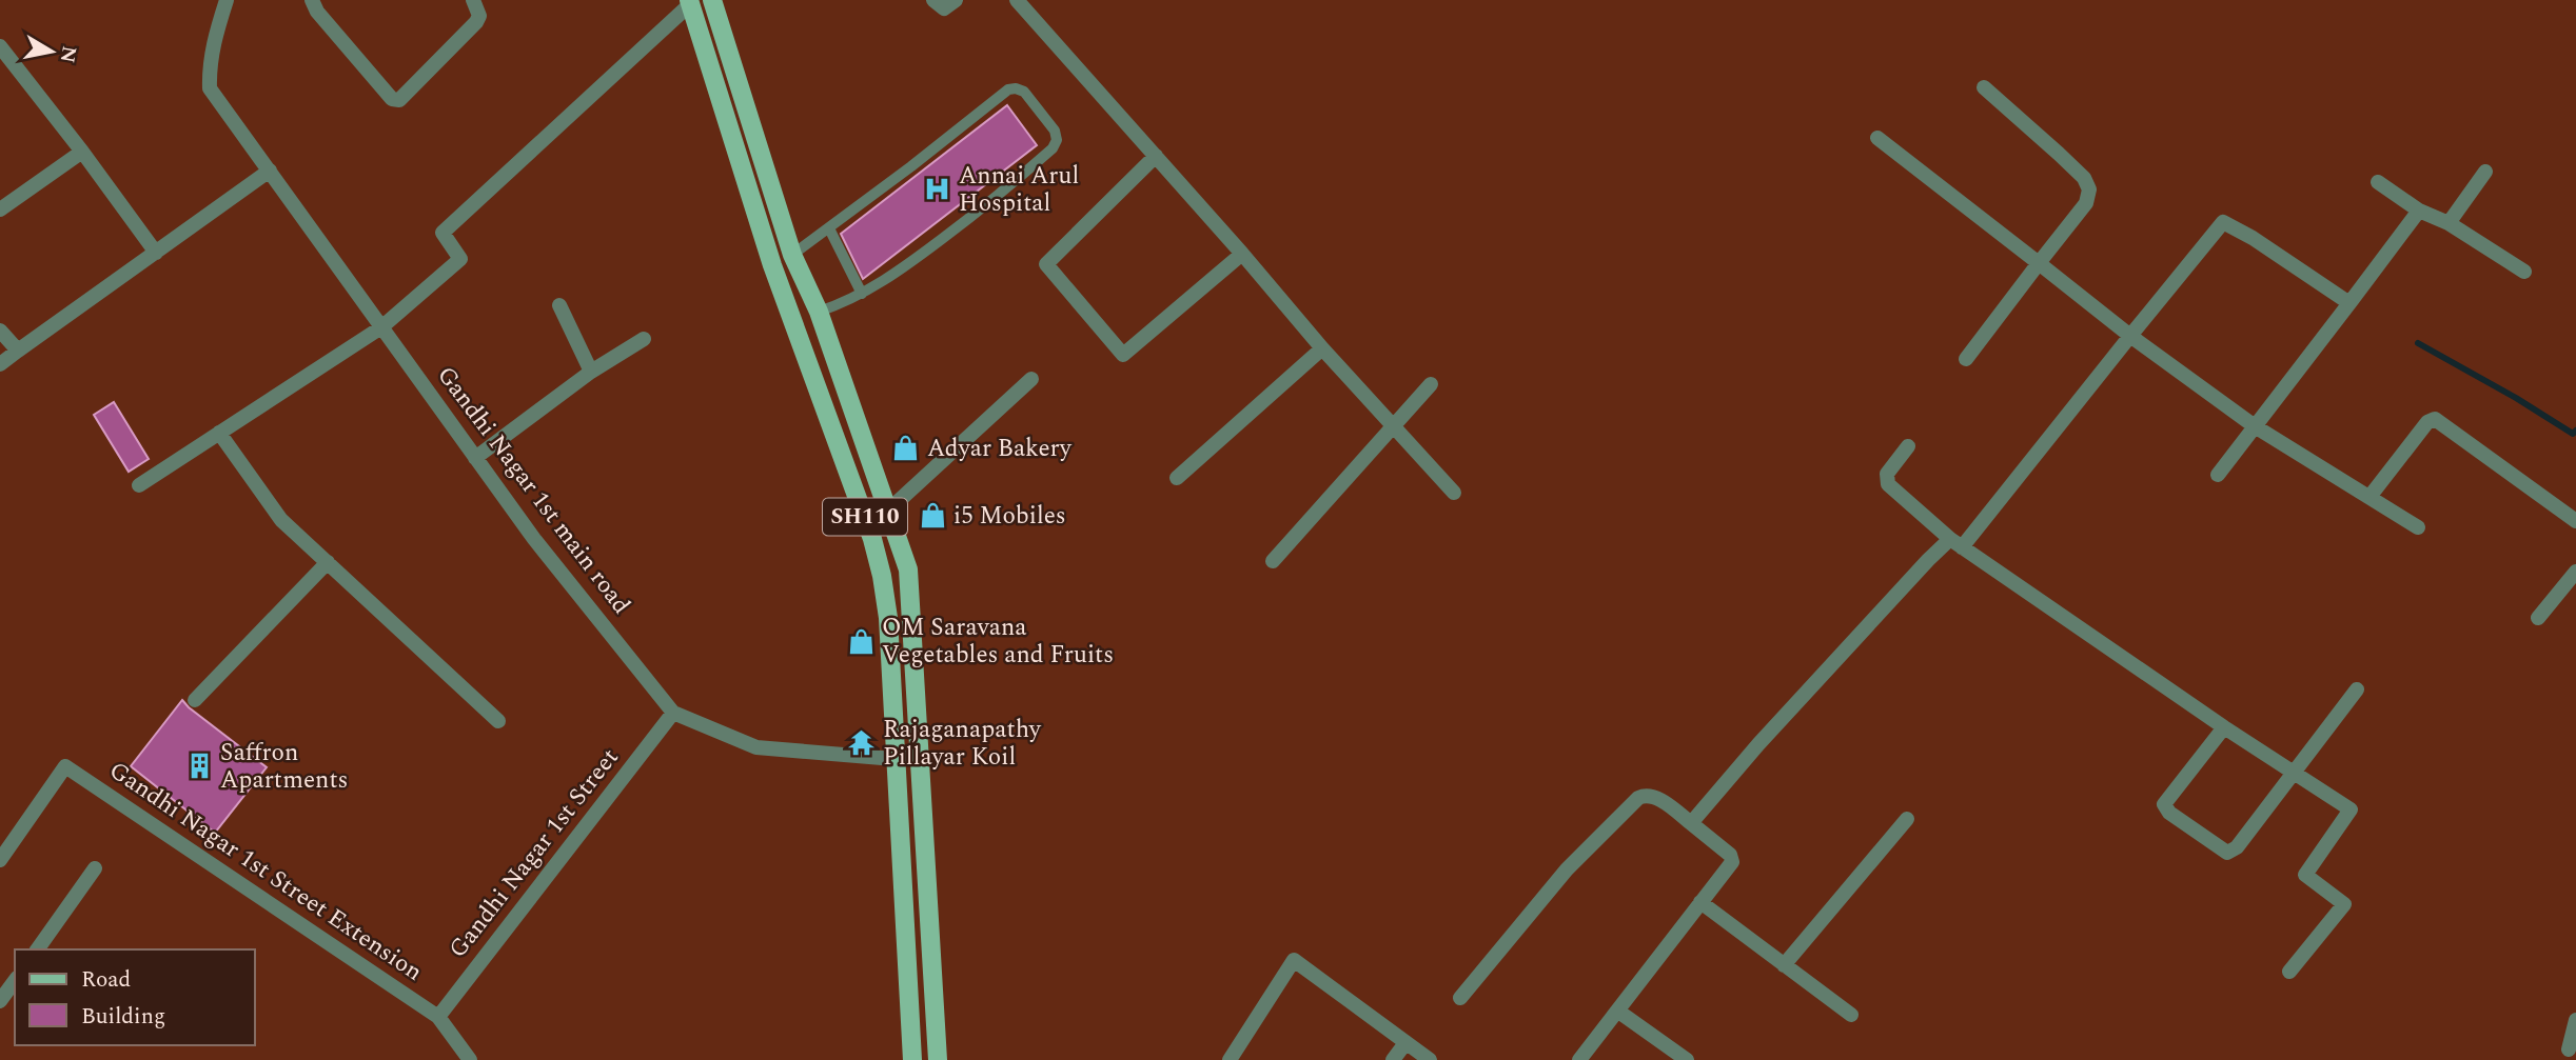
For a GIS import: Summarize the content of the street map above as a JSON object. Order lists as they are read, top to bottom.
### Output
{
  "streets": {
    "main road": ["SH110"],
    "street": ["Gandhi Nagar 1st main road", "Gandhi Nagar 1st Street", "Gandhi Nagar 1st Street Extension"]
  },
  "crossings": [
    ["Gandhi Nagar 1st main road", "SH110"],
    ["Gandhi Nagar 1st main road", "Gandhi Nagar 1st Street"],
    ["Gandhi Nagar 1st Street", "Gandhi Nagar 1st Street Extension"]
  ],
  "places": {
    "hospital": ["Annai Arul Hospital"],
    "shop": ["Adyar Bakery", "i5 Mobiles", "OM Saravana Vegetables and Fruits"],
    "temple": ["Rajaganapathy Pillayar Koil"],
    "building": ["Saffron Apartments"]
  },
  "legend": ["Road", "Building"],
  "north": "right"
}
